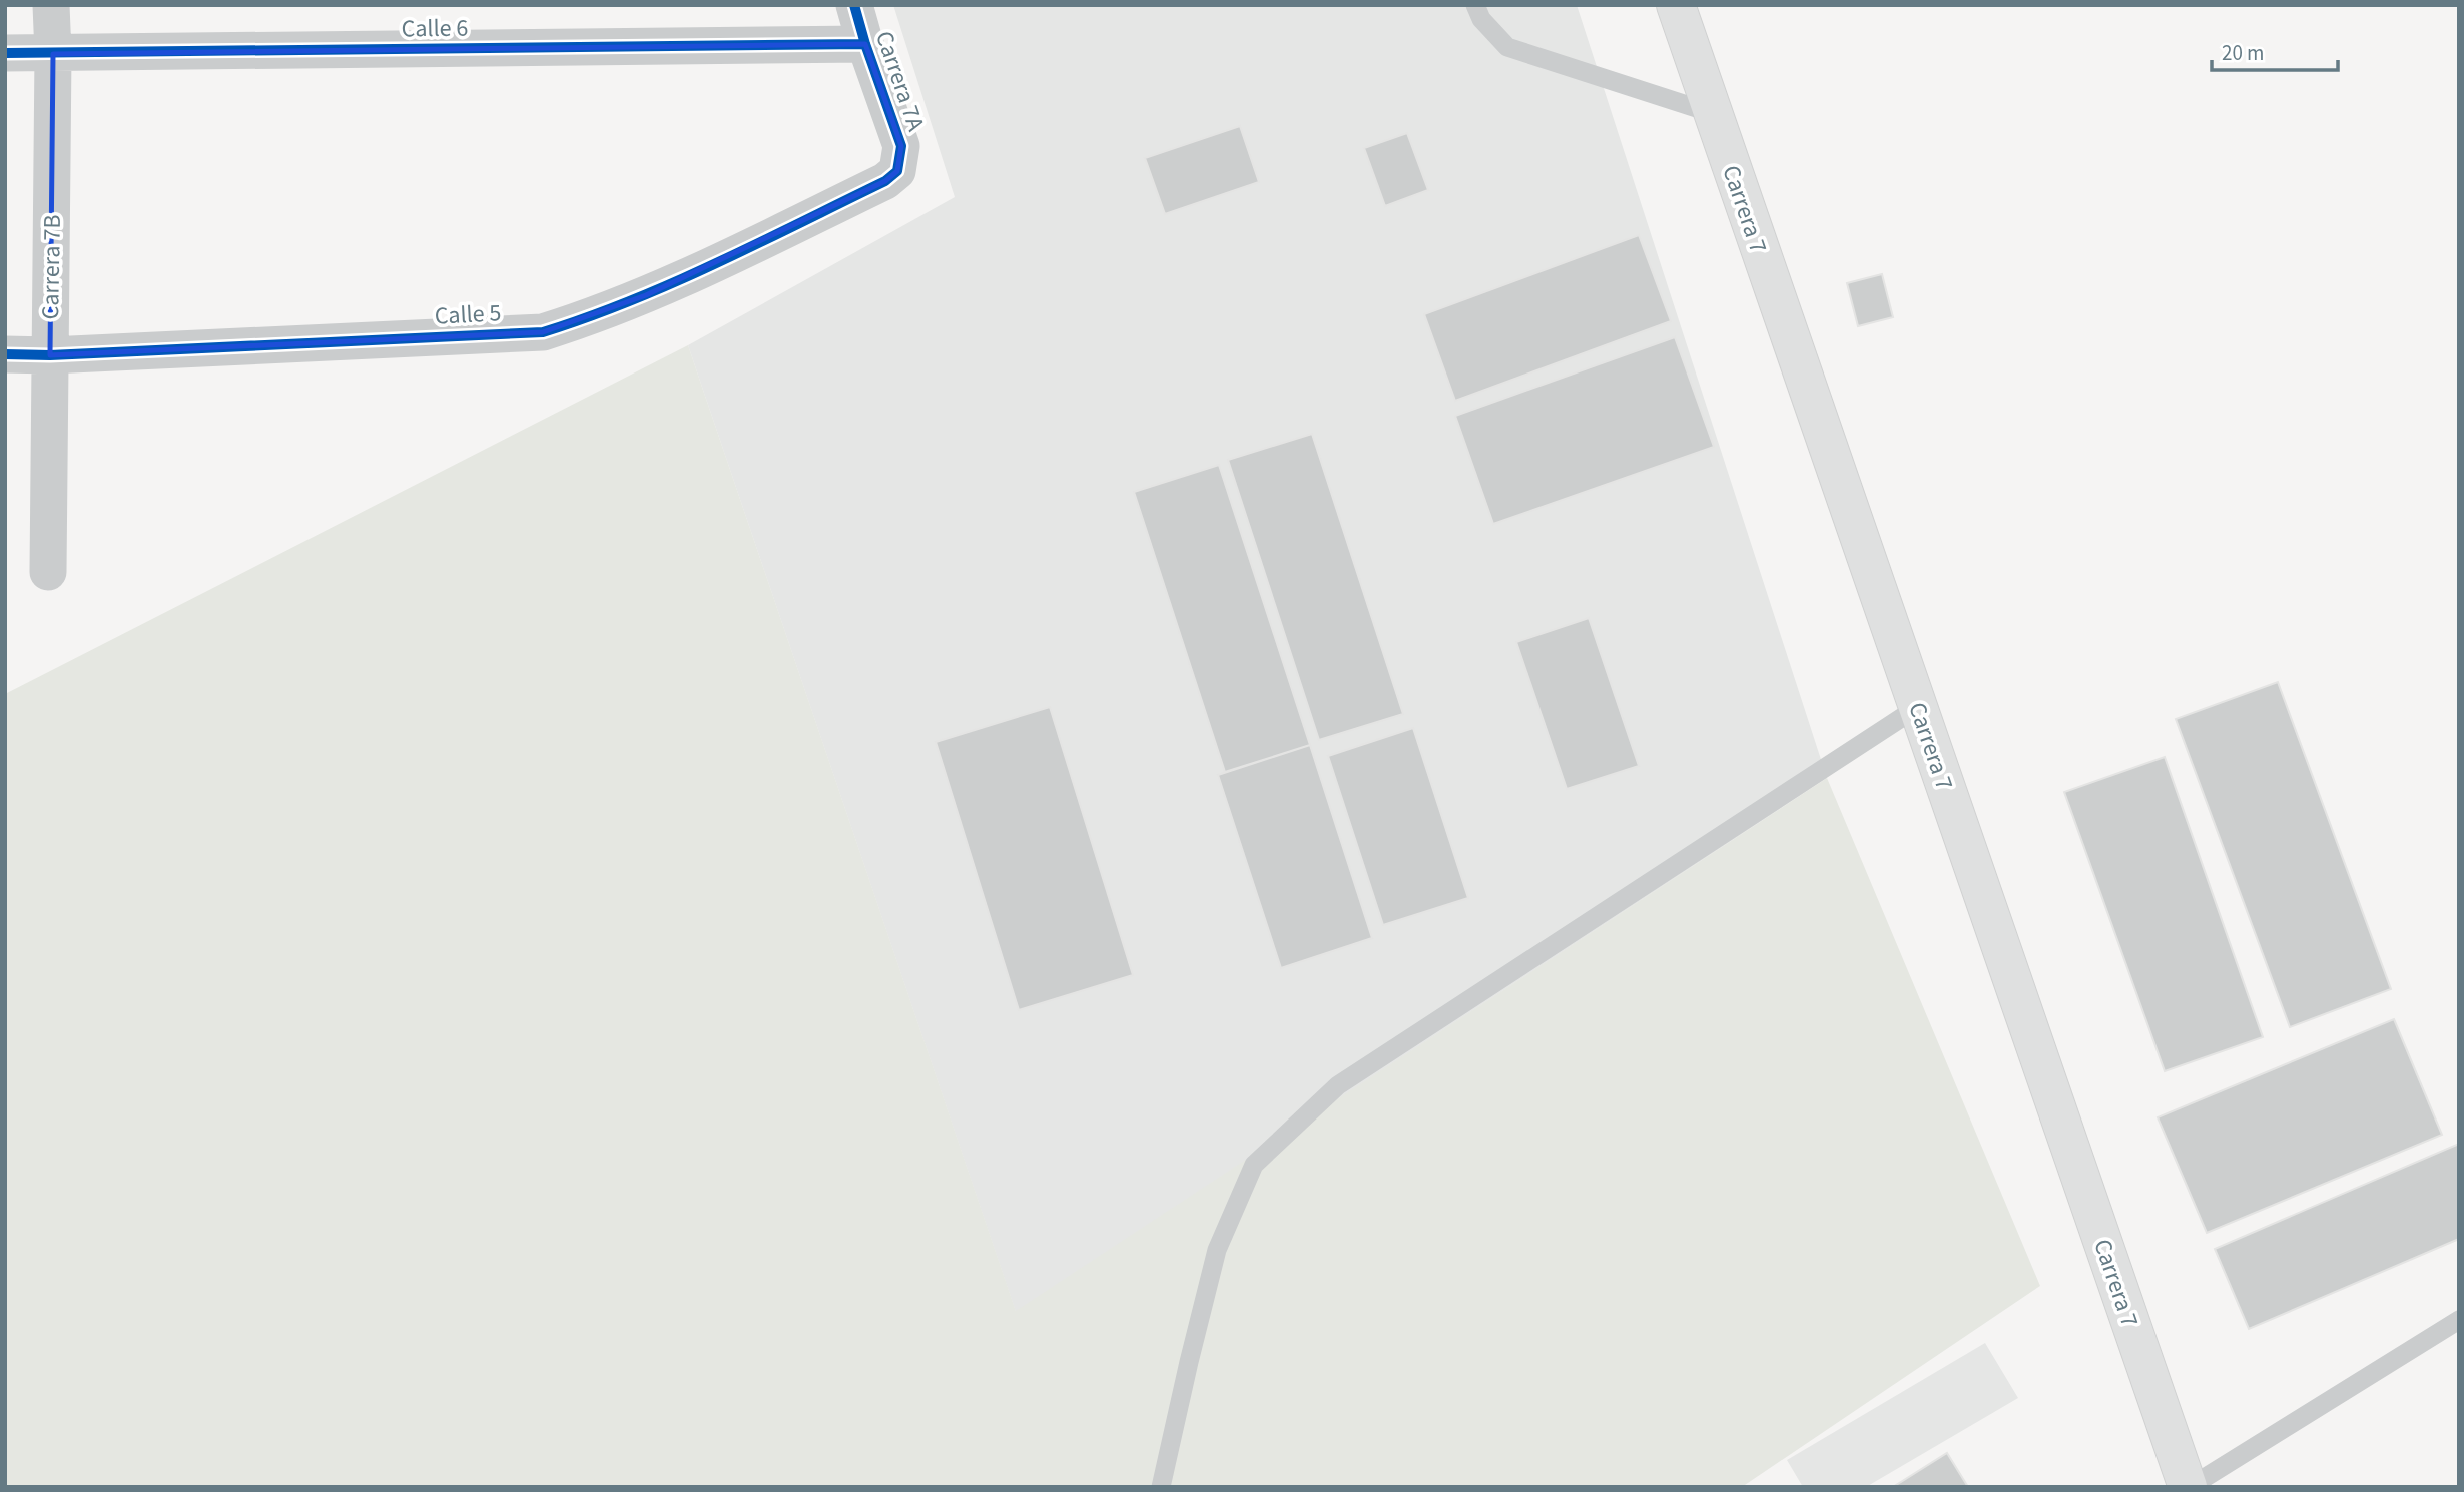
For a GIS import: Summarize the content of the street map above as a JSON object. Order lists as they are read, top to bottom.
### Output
{
  "streets": {
    "highway": ["Carrera 7"],
    "street": [
      "Calle 6",
      "Carrera 7A",
      "Carrera 7B",
      "Calle 5"
    ]
  },
  "crossings": [
    ["Calle 6", "Carrera 7A"],
    ["Calle 6", "Carrera 7B"],
    ["Carrera 7A", "Calle 5"],
    ["Carrera 7B", "Calle 5"]
  ],
  "scale_bar": "20 m"
}
